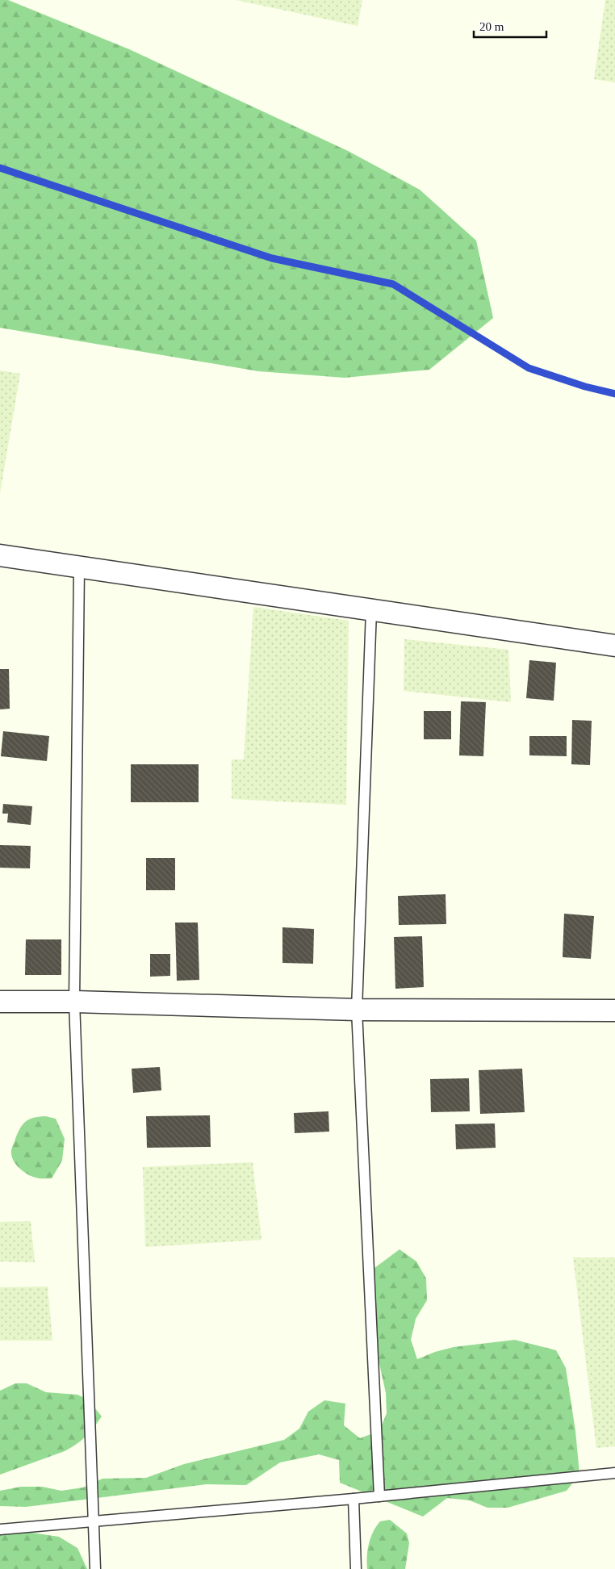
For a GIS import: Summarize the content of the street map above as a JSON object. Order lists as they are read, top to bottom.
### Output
{
  "scale_bar": "20 m"
}
